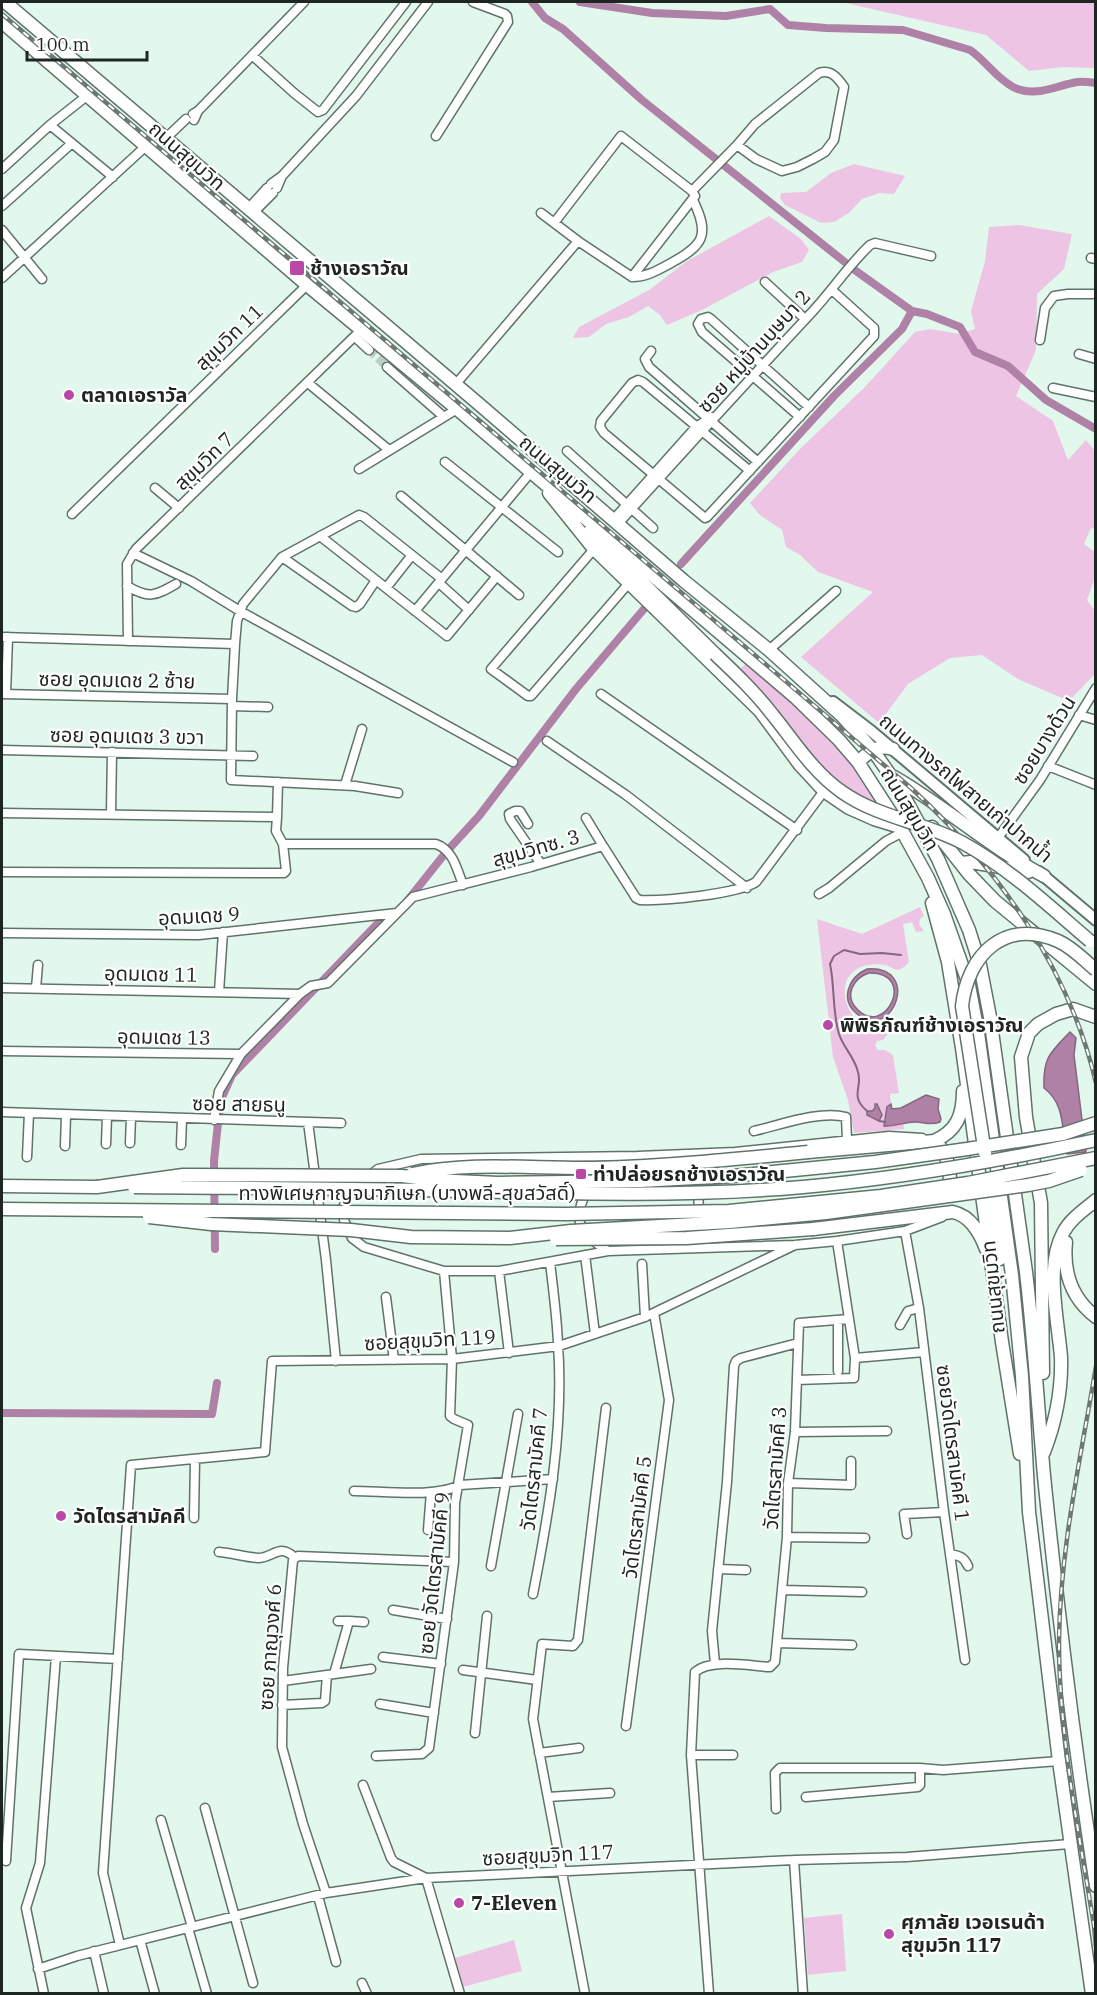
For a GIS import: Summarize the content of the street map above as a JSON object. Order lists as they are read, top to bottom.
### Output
{
  "streets": {
    "highway": ["ถนนสุขุมวิท", "ทางพิเศษกาญจนาภิเษก (บางพลี-สุขสวัสดิ์)"],
    "main road": ["ถนนทางรถไฟสายเก่าปากน้ำ"],
    "street": [
      "สุขุมวิท 11",
      "ซอย หมู่บ้านบุษบา 2",
      "สุขุมวิท 7",
      "ซอย อุดมเดช 2 ซ้าย",
      "ซอย อุดมเดช 3 ขวา",
      "ซอยบางด้วน",
      "สุขุมวิทซ. 3",
      "อุดมเดช 9",
      "อุดมเดช 11",
      "อุดมเดช 13",
      "ซอย สายธนู",
      "ซอยสุขุมวิท 119",
      "ซอยวัดไตรสามัคคี 1",
      "วัดไตรสามัคคี 3",
      "วัดไตรสามัคคี 7",
      "วัดไตรสามัคคี 5",
      "ซอย วัดไตรสามัคคี 9",
      "ซอย ภาณุวงศ์ 6",
      "ซอยสุขุมวิท 117"
    ]
  },
  "crossings": [
    ["ถนนสุขุมวิท", "สุขุมวิท 11"],
    ["ถนนสุขุมวิท", "ซอย หมู่บ้านบุษบา 2"],
    ["ถนนสุขุมวิท", "สุขุมวิท 7"],
    ["ถนนสุขุมวิท", "ถนนทางรถไฟสายเก่าปากน้ำ"],
    ["ถนนสุขุมวิท", "ซอยสุขุมวิท 117"],
    ["ซอยบางด้วน", "ถนนทางรถไฟสายเก่าปากน้ำ"],
    ["สุขุมวิทซ. 3", "อุดมเดช 9"],
    ["สุขุมวิทซ. 3", "อุดมเดช 11"],
    ["ซอย สายธนู", "ซอยสุขุมวิท 119"],
    ["ซอยสุขุมวิท 119", "วัดไตรสามัคคี 7"],
    ["ซอยสุขุมวิท 119", "วัดไตรสามัคคี 5"],
    ["ซอยสุขุมวิท 119", "ซอย วัดไตรสามัคคี 9"],
    ["ซอย วัดไตรสามัคคี 9", "ซอย ภาณุวงศ์ 6"],
    ["ซอย ภาณุวงศ์ 6", "ซอยสุขุมวิท 117"]
  ],
  "places": {
    "transit": ["ช้างเอราวัณ", "ท่าปล่อยรถช้างเอราวัณ"],
    "other": [
      "ตลาดเอราวัล",
      "พิพิธภัณฑ์ช้างเอราวัณ",
      "วัดไตรสามัคคี",
      "7-Eleven",
      "ศุภาลัย เวอเรนด้า สุขุมวิท 117"
    ]
  },
  "scale_bar": "100 m"
}
